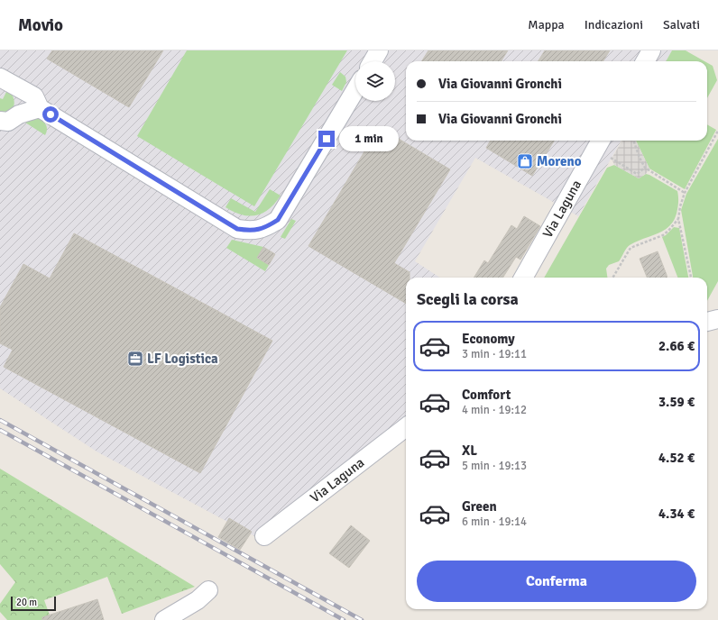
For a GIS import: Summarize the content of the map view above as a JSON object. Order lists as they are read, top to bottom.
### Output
{
  "streets": {
    "street": ["Via Laguna"]
  },
  "places": {
    "shop": ["Moreno"],
    "office": ["LF Logistica"]
  },
  "scale_bar": "20 m",
  "page": {
    "header": "Movio",
    "nav": ["Mappa", "Indicazioni", "Salvati"],
    "banner": ["Via Giovanni Gronchi", "Via Giovanni Gronchi"],
    "bubble": "1 min",
    "heading": "Scegli la corsa",
    "list": [
      {
        "name": "Economy",
        "note": "3 min · 19:11",
        "value": "2.66 €"
      },
      {
        "name": "Comfort",
        "note": "4 min · 19:12",
        "value": "3.59 €"
      },
      {
        "name": "XL",
        "note": "5 min · 19:13",
        "value": "4.52 €"
      },
      {
        "name": "Green",
        "note": "6 min · 19:14",
        "value": "4.34 €"
      }
    ],
    "buttons": "Conferma",
    "scale": "20 m"
  }
}
